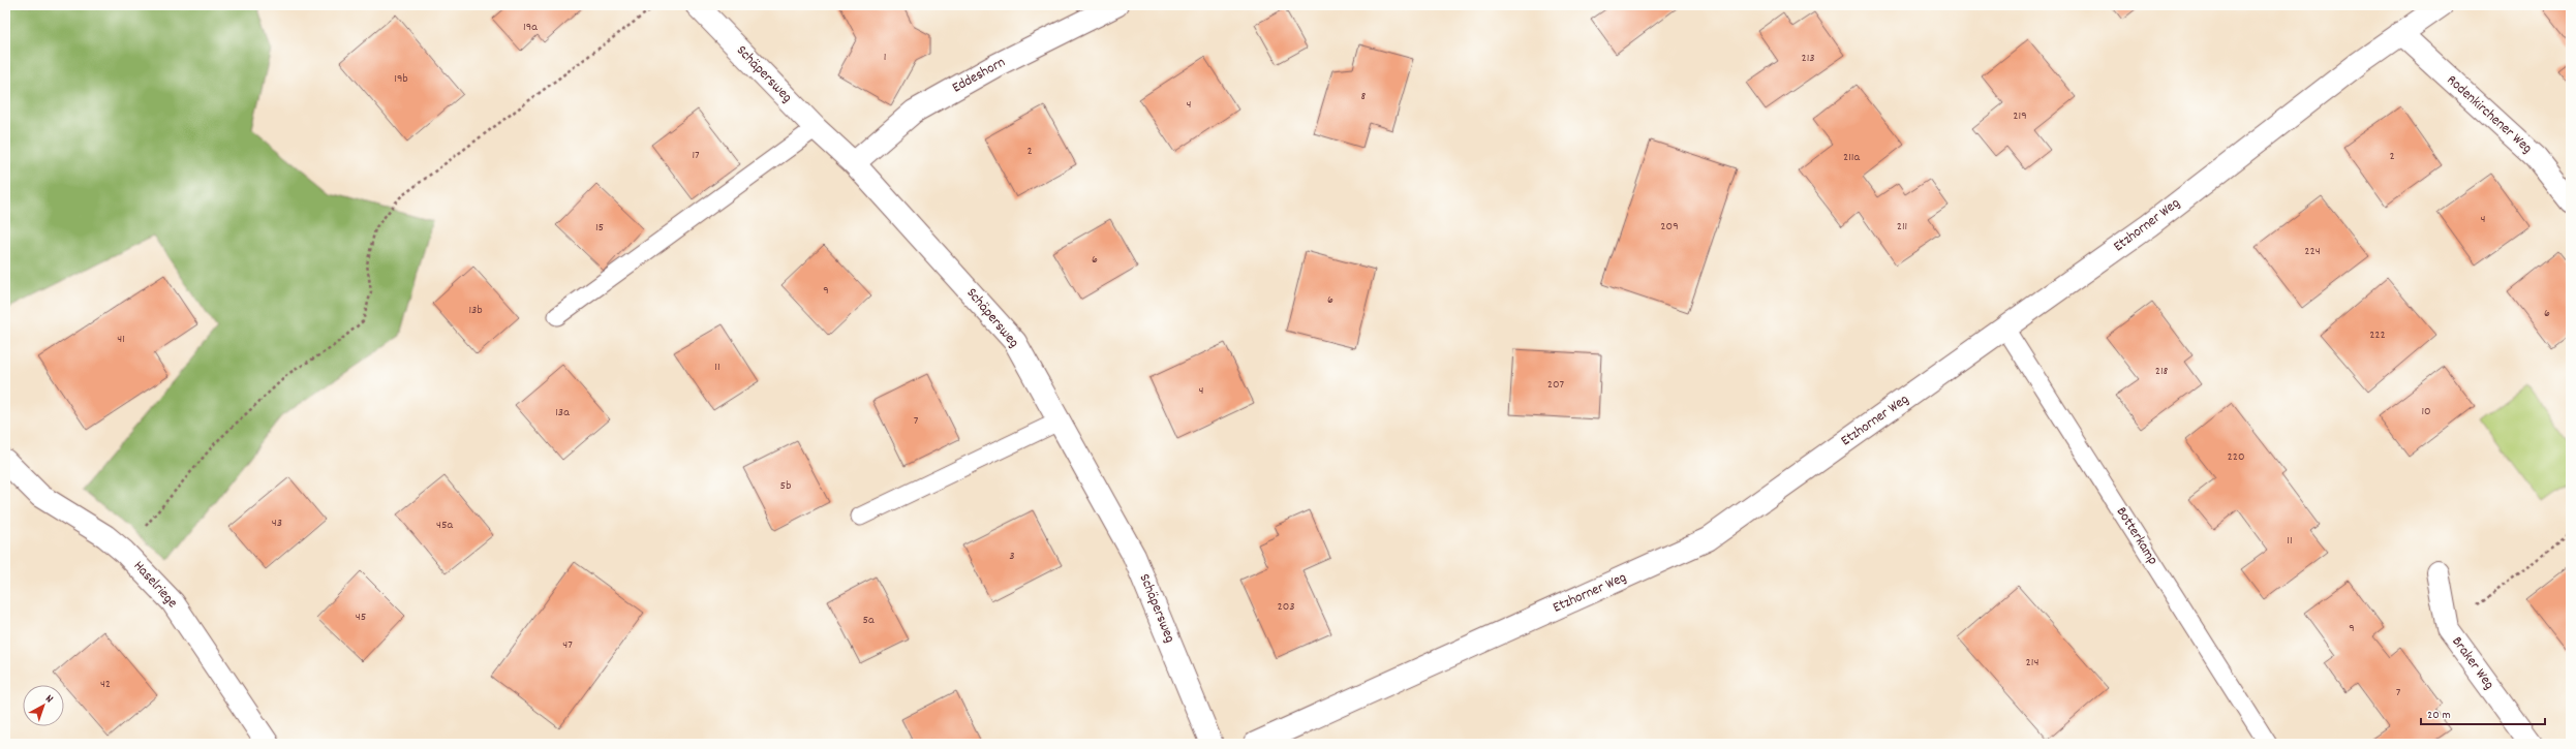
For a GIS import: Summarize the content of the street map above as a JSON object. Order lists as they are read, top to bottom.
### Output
{
  "streets": {
    "street": [
      "Schäpersweg",
      "Eddeshorn",
      "Rodenkirchener Weg",
      "Etzhorner Weg",
      "Haselriege",
      "Braker Weg"
    ],
    "lane": ["Botterkamp"]
  },
  "crossings": [
    ["Schäpersweg", "Eddeshorn"],
    ["Rodenkirchener Weg", "Etzhorner Weg"],
    ["Etzhorner Weg", "Botterkamp"]
  ],
  "house_numbers": [
    "19a",
    "1",
    "213",
    "19b",
    "8",
    "4",
    "219",
    "2",
    "17",
    "2",
    "211a",
    "4",
    "209",
    "211",
    "15",
    "224",
    "6",
    "9",
    "6",
    "13b",
    "6",
    "222",
    "41",
    "11",
    "218",
    "207",
    "4",
    "10",
    "13a",
    "7",
    "220",
    "5b",
    "43",
    "45a",
    "11",
    "3",
    "203",
    "45",
    "5a",
    "9",
    "47",
    "214",
    "42",
    "7"
  ],
  "scale_bar": "20 m",
  "north": "top right"
}
